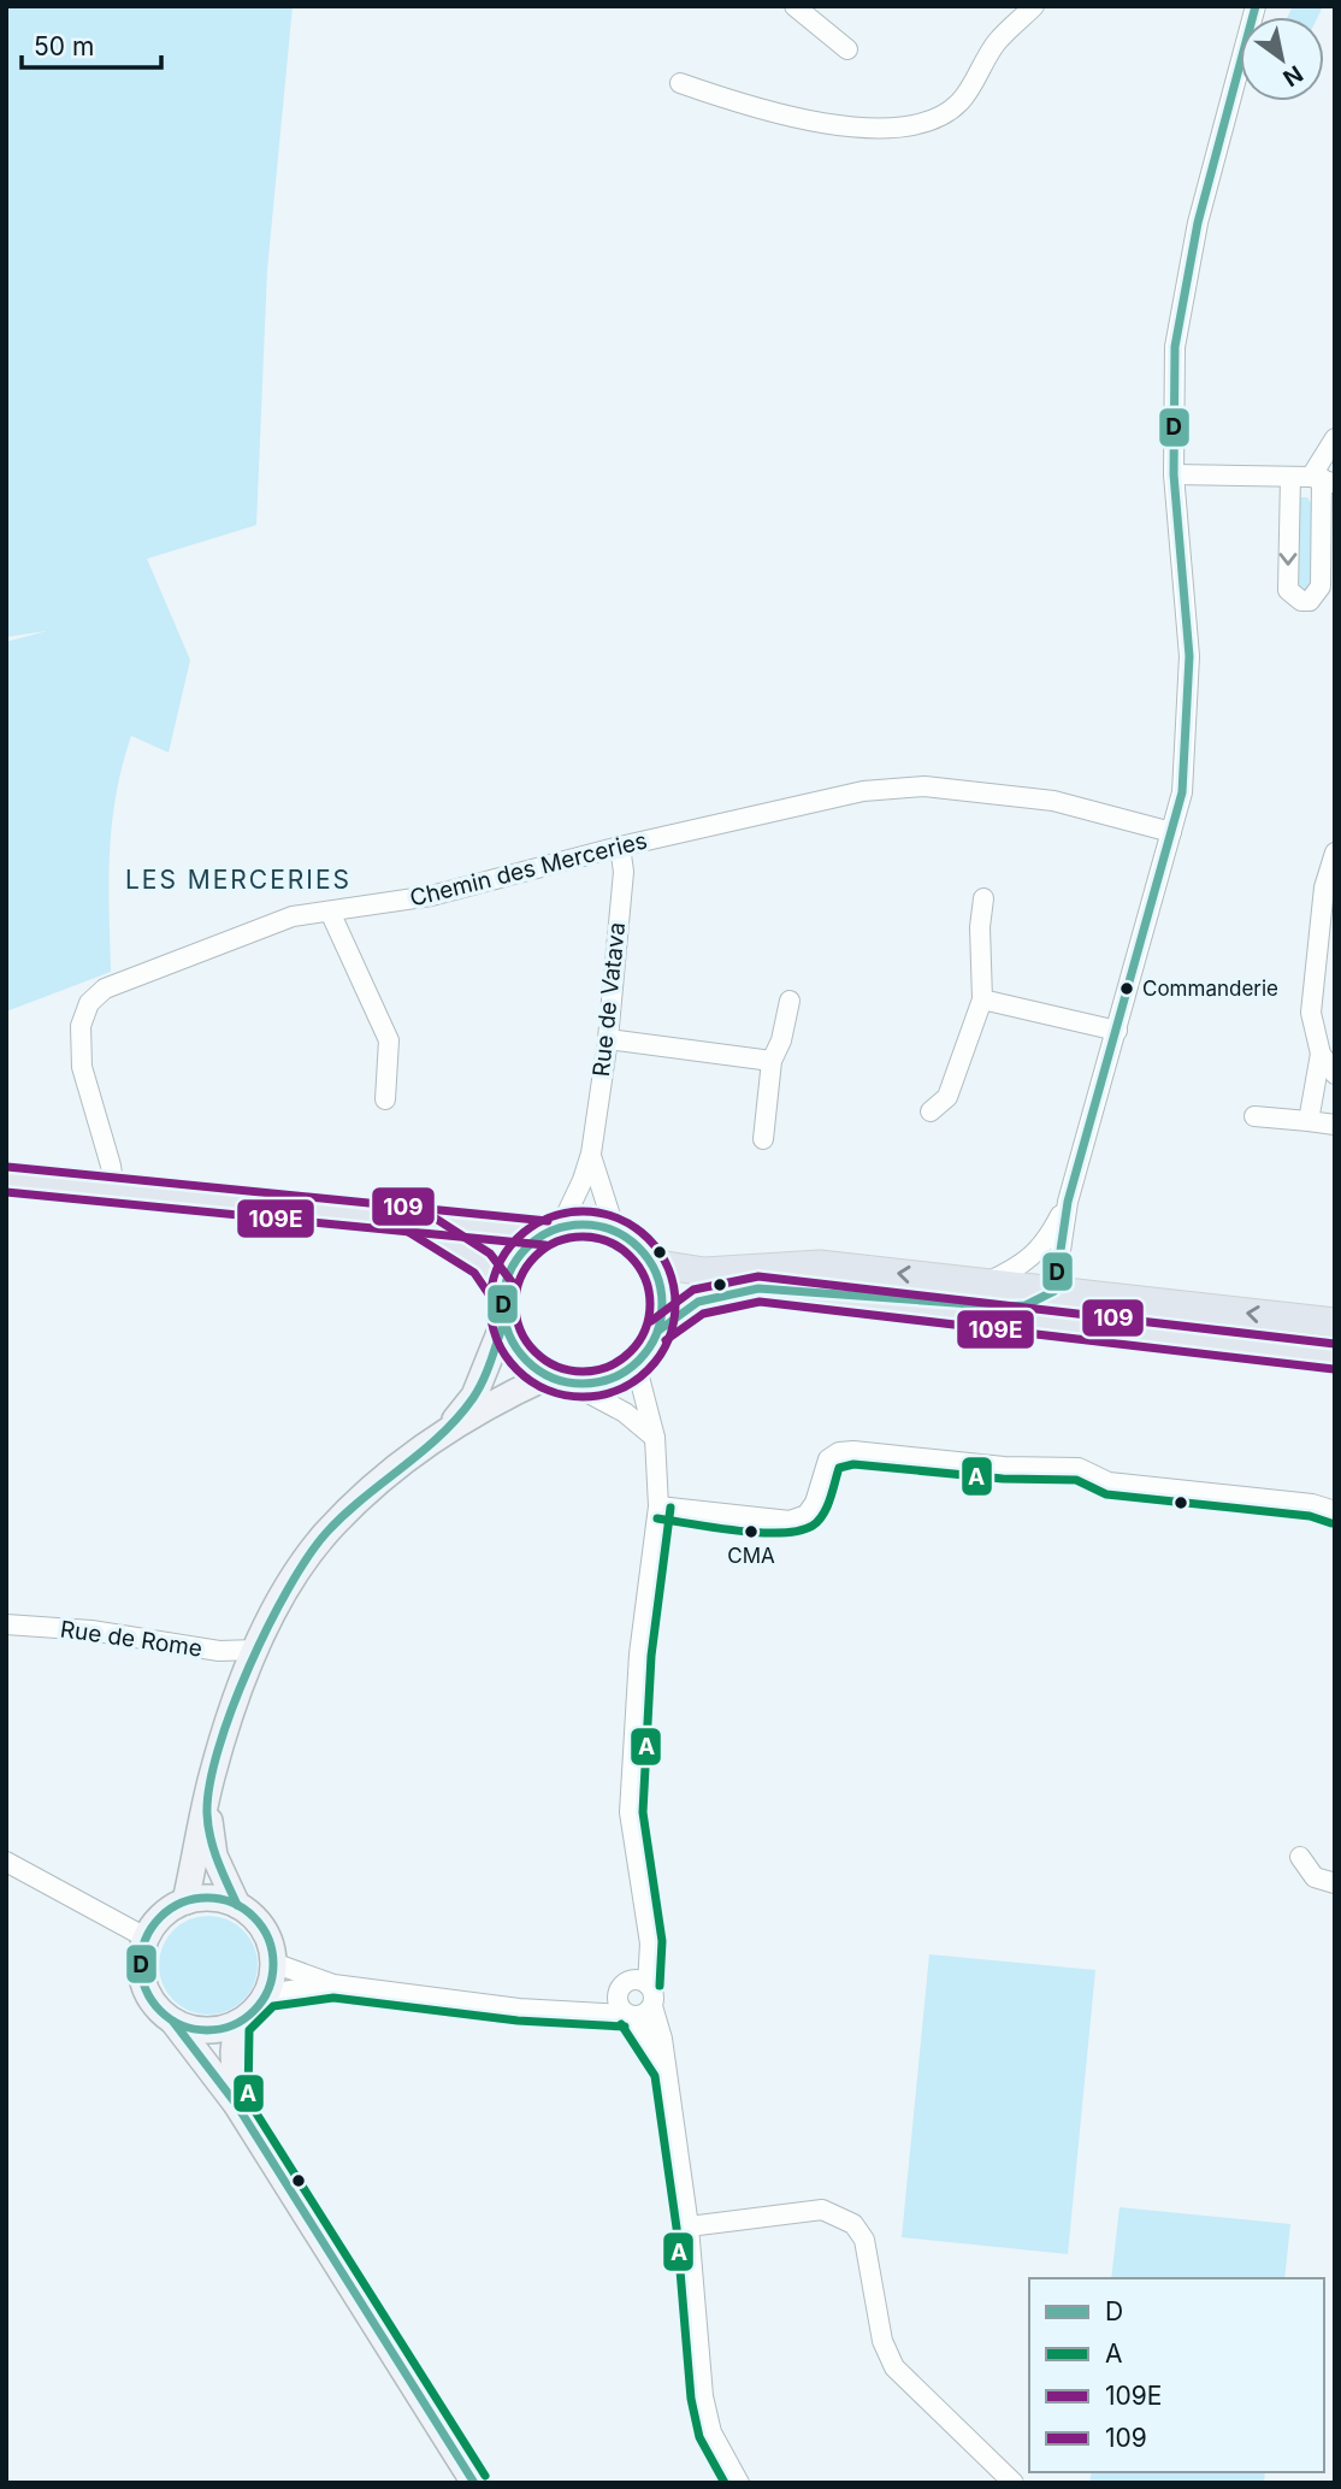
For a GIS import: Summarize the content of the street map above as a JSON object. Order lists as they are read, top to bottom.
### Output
{
  "streets": {
    "street": ["Chemin des Merceries", "Rue de Vatava", "Rue de Rome"]
  },
  "crossings": [
    ["Chemin des Merceries", "Rue de Vatava"]
  ],
  "districts": ["LES MERCERIES"],
  "places": ["Commanderie", "CMA"],
  "lines": [
    "transit line D",
    "transit line 109",
    "transit line 109E",
    "transit line A"
  ],
  "legend": [
    "D",
    "A",
    "109E",
    "109"
  ],
  "scale_bar": "50 m",
  "north": "bottom right"
}
